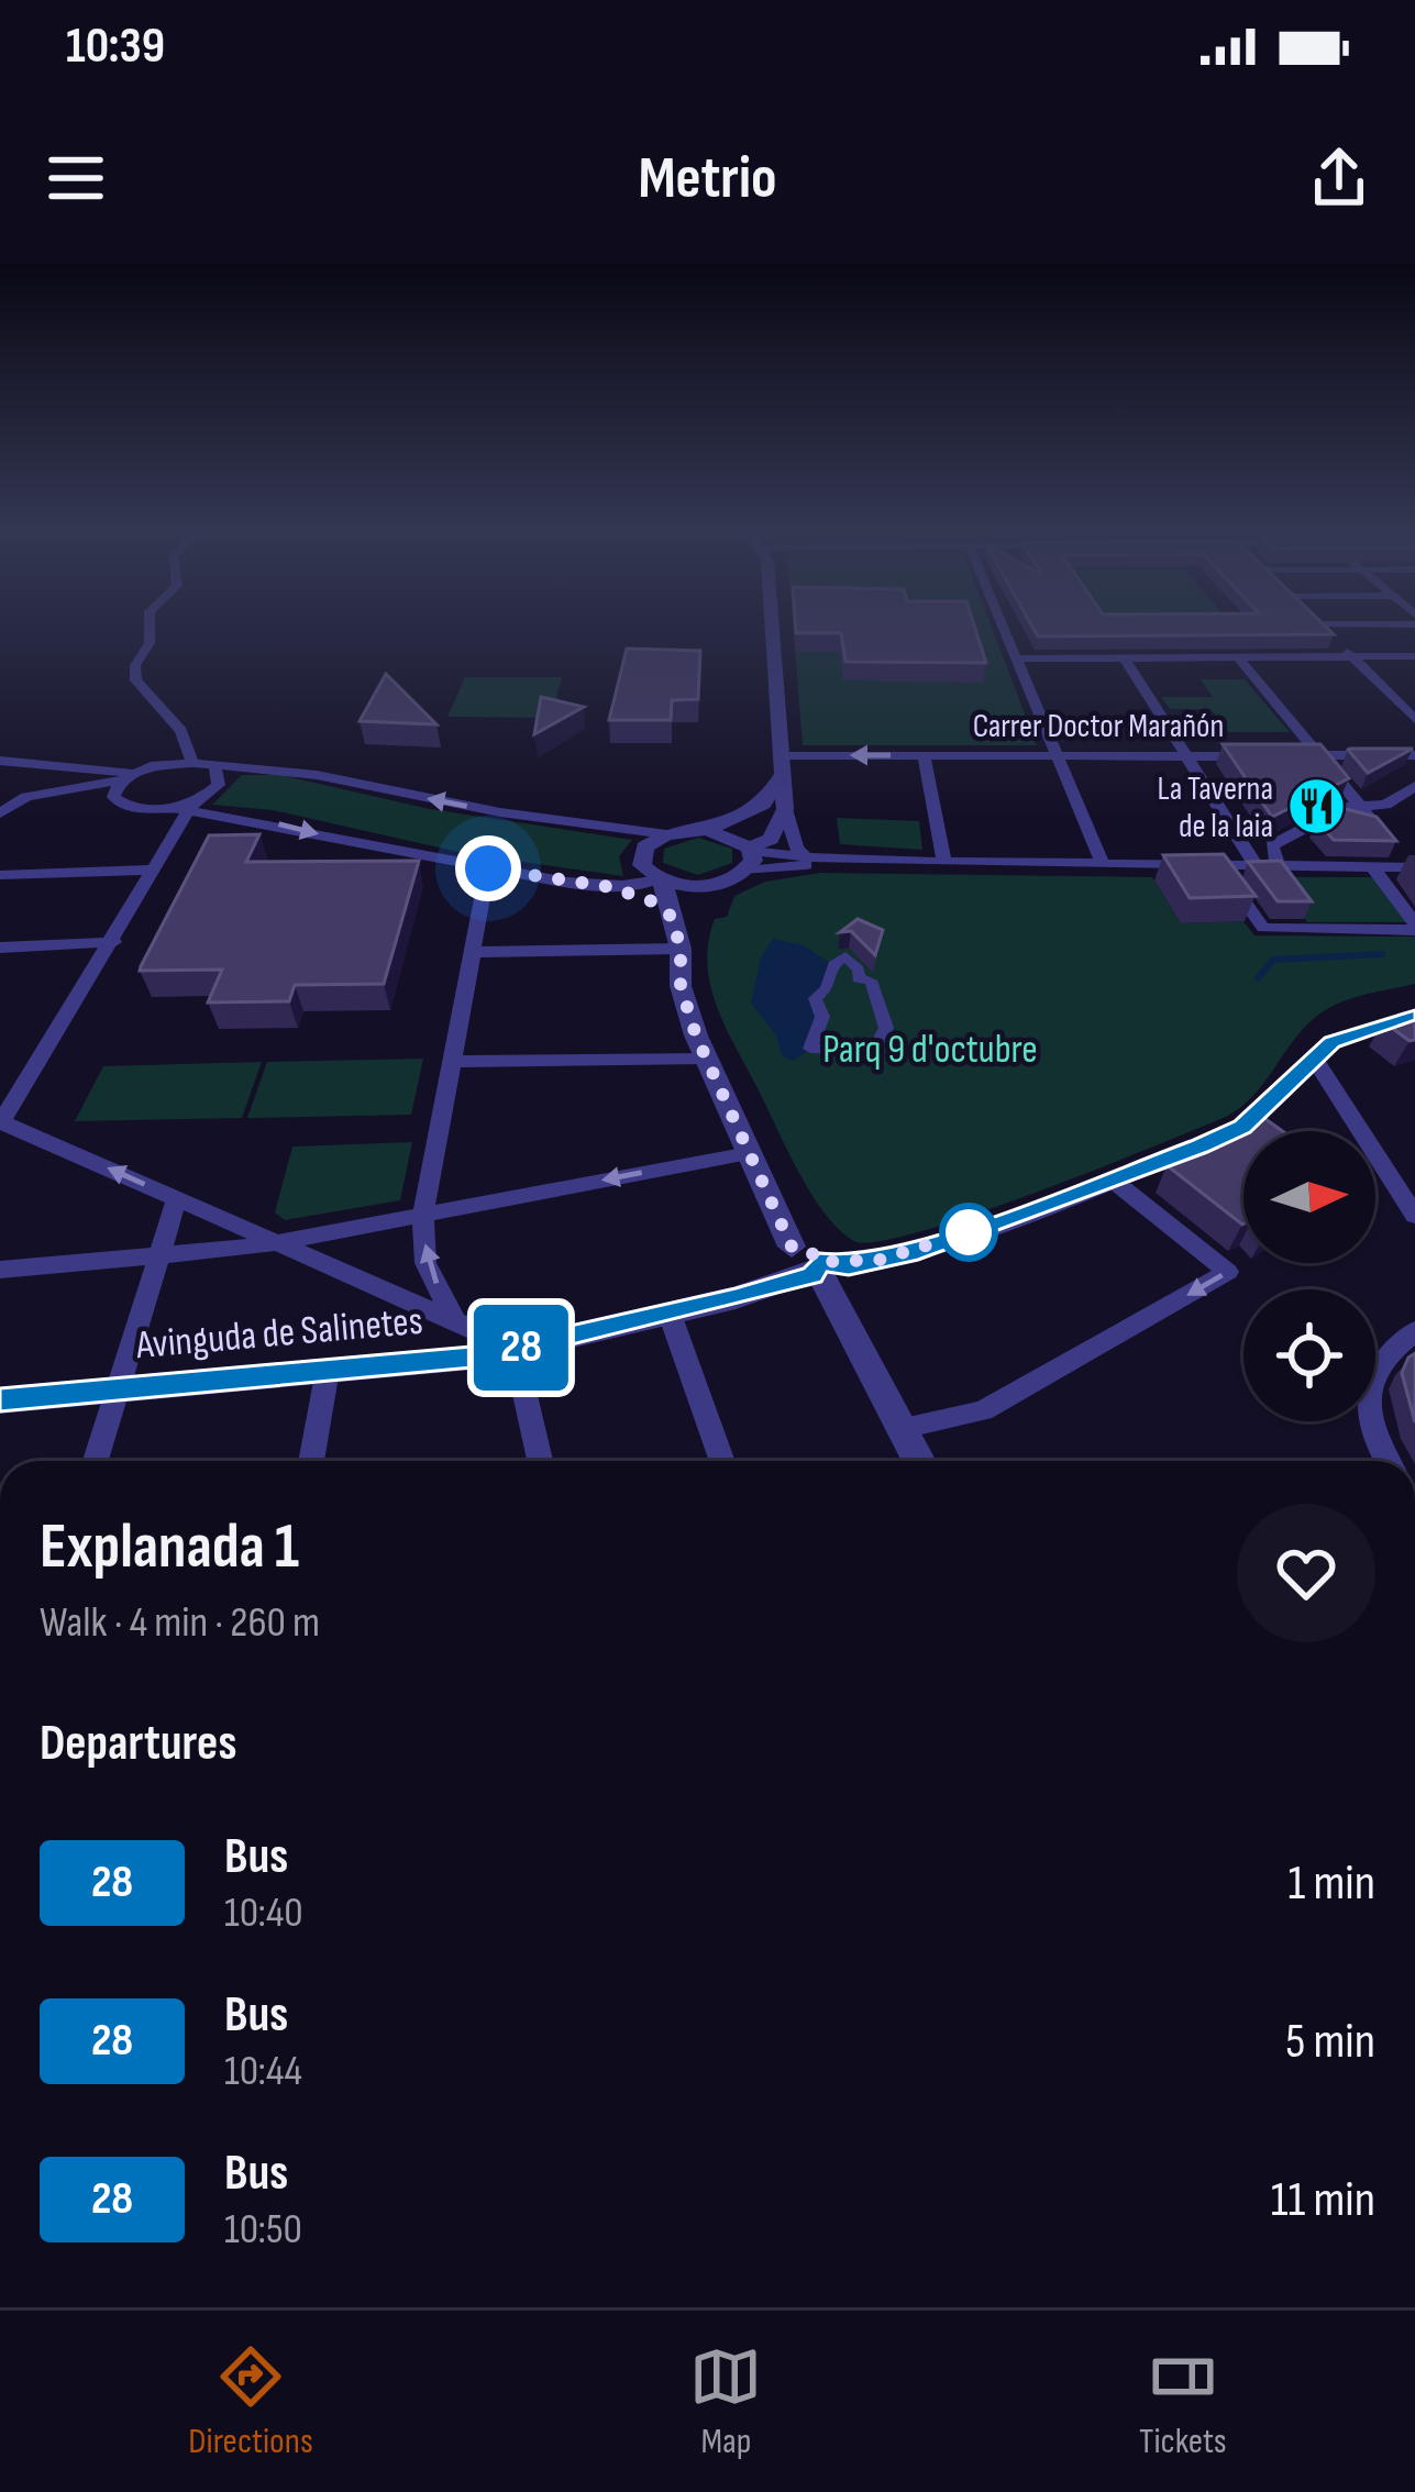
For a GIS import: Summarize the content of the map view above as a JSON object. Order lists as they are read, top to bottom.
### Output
{
  "streets": {
    "street": ["Carrer Doctor Marañón", "Avinguda de Salinetes"]
  },
  "parks": ["Parq 9 d'octubre"],
  "places": {
    "restaurant": ["La Taverna de la Iaia"]
  },
  "lines": ["bus line 28"],
  "north": "right",
  "page": {
    "status": "10:39",
    "header": "Metrio",
    "on_map": "28",
    "heading": [
      ["Explanada 1", "Walk · 4 min · 260 m"],
      "Departures"
    ],
    "list": [
      {
        "mark": "28",
        "name": "Bus",
        "note": "10:40",
        "value": "1 min"
      },
      {
        "mark": "28",
        "name": "Bus",
        "note": "10:44",
        "value": "5 min"
      },
      {
        "mark": "28",
        "name": "Bus",
        "note": "10:50",
        "value": "11 min"
      }
    ],
    "tabs": ["Directions", "Map", "Tickets"]
  }
}
